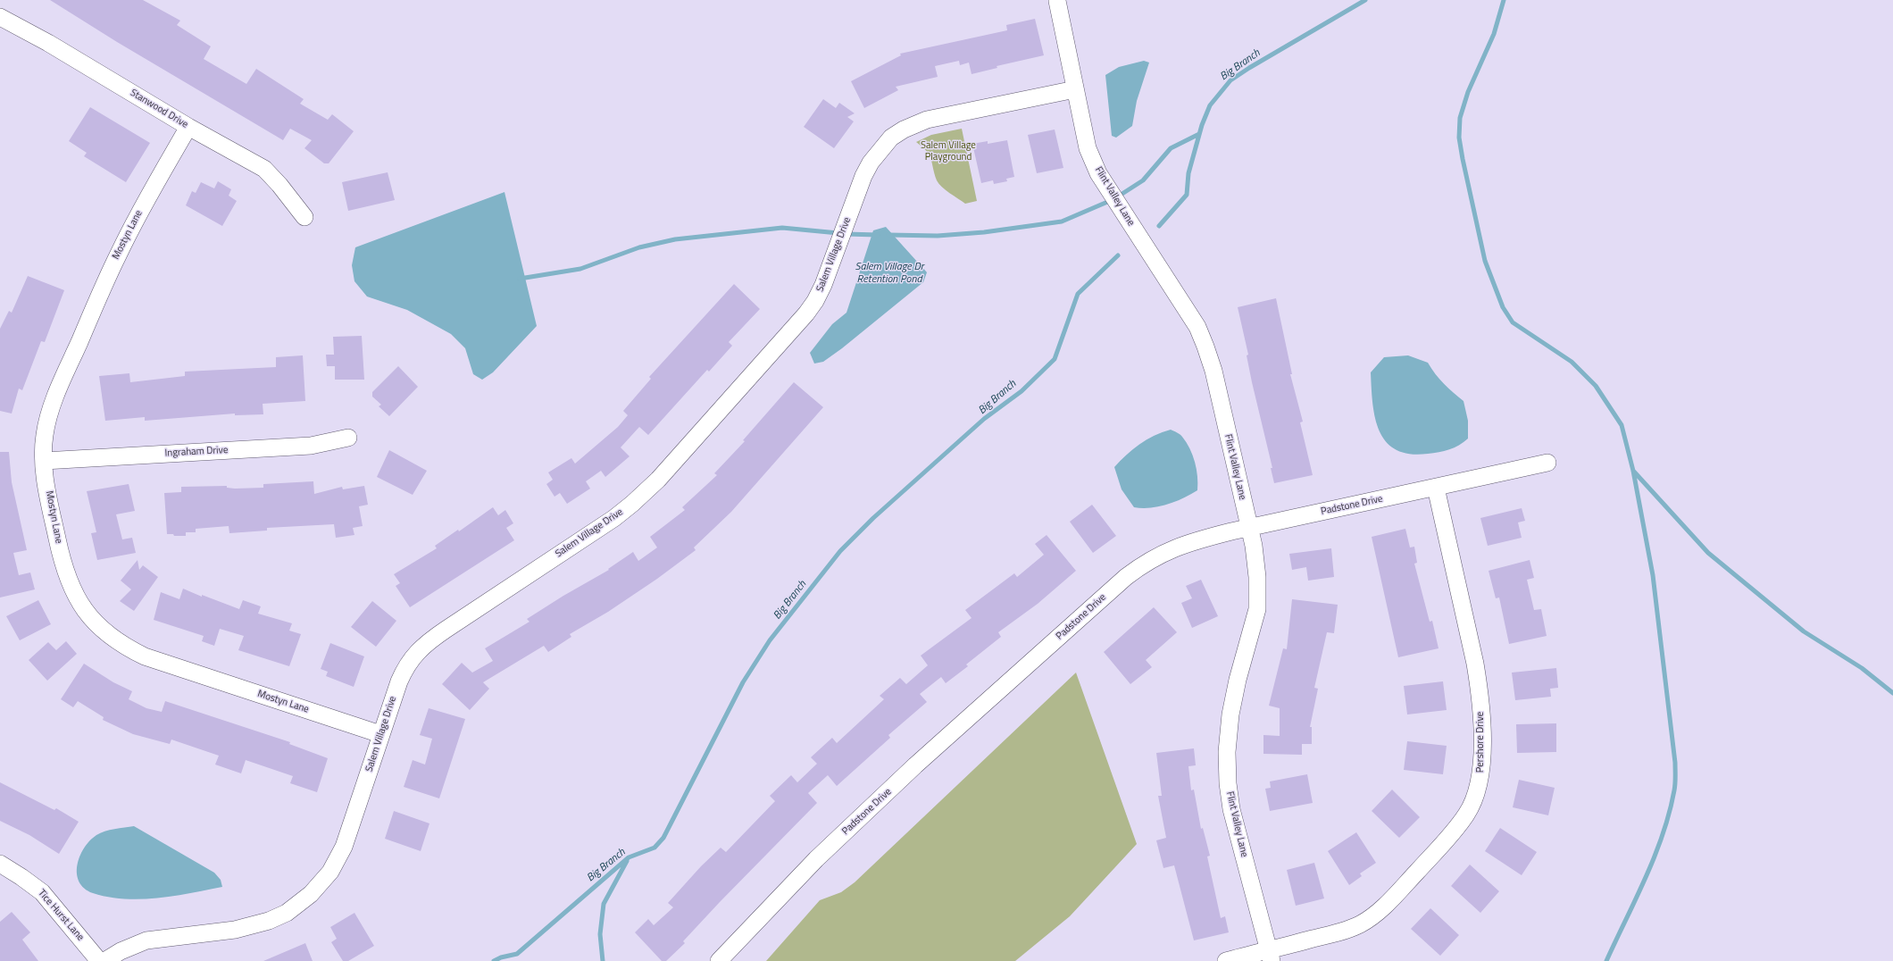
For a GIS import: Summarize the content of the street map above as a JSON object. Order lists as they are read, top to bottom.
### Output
{
  "streets": {
    "street": [
      "Stanwood Drive",
      "Flint Valley Lane",
      "Mostyn Lane",
      "Salem Village Drive",
      "Ingraham Drive",
      "Padstone Drive",
      "Pershore Drive",
      "Tice Hurst Lane"
    ]
  },
  "crossings": [
    ["Stanwood Drive", "Mostyn Lane"],
    ["Flint Valley Lane", "Salem Village Drive"],
    ["Flint Valley Lane", "Padstone Drive"],
    ["Flint Valley Lane", "Pershore Drive"],
    ["Mostyn Lane", "Salem Village Drive"],
    ["Mostyn Lane", "Ingraham Drive"],
    ["Padstone Drive", "Pershore Drive"]
  ],
  "water": ["Big Branch", "Salem Village Dr Retention Pond"],
  "parks": ["Salem Village Playground"]
}
